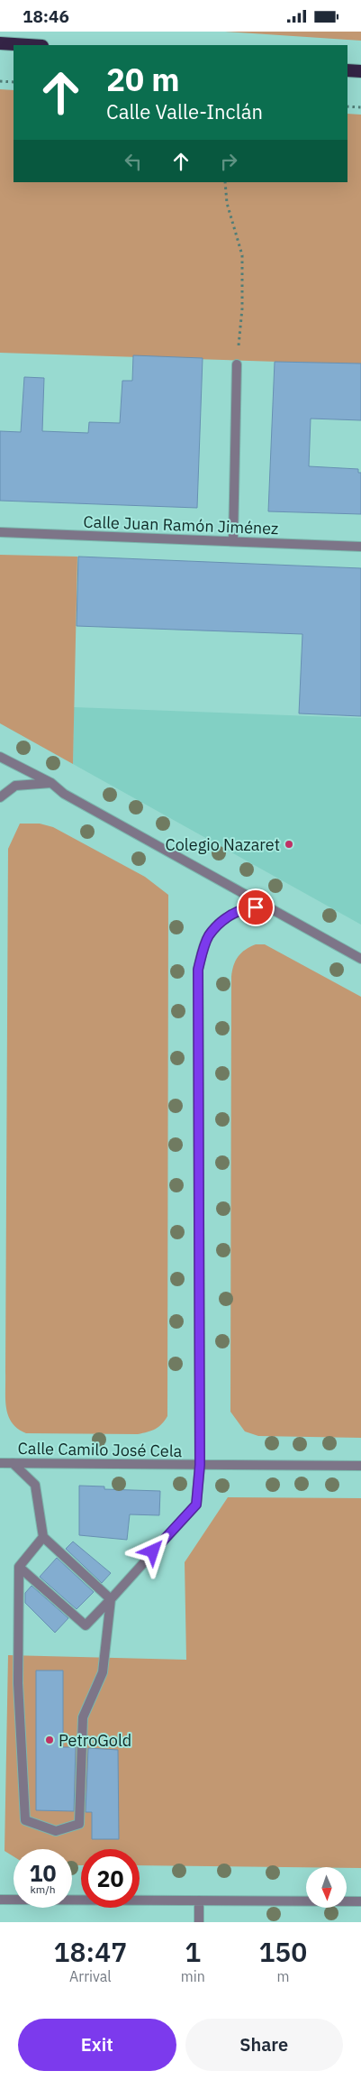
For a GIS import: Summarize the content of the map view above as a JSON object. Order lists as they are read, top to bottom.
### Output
{
  "streets": {
    "street": ["Calle Juan Ramón Jiménez", "Calle Camilo José Cela"]
  },
  "places": ["Colegio Nazaret", "PetroGold"],
  "north": "bottom",
  "page": {
    "status": "18:46",
    "turn": ["20 m", "Calle Valle-Inclán"],
    "speed": "10 km/h",
    "limit": "20",
    "eta": [
      "18:47",
      "Arrival",
      "1",
      "min",
      "150",
      "m"
    ],
    "buttons": ["Exit", "Share"]
  }
}
